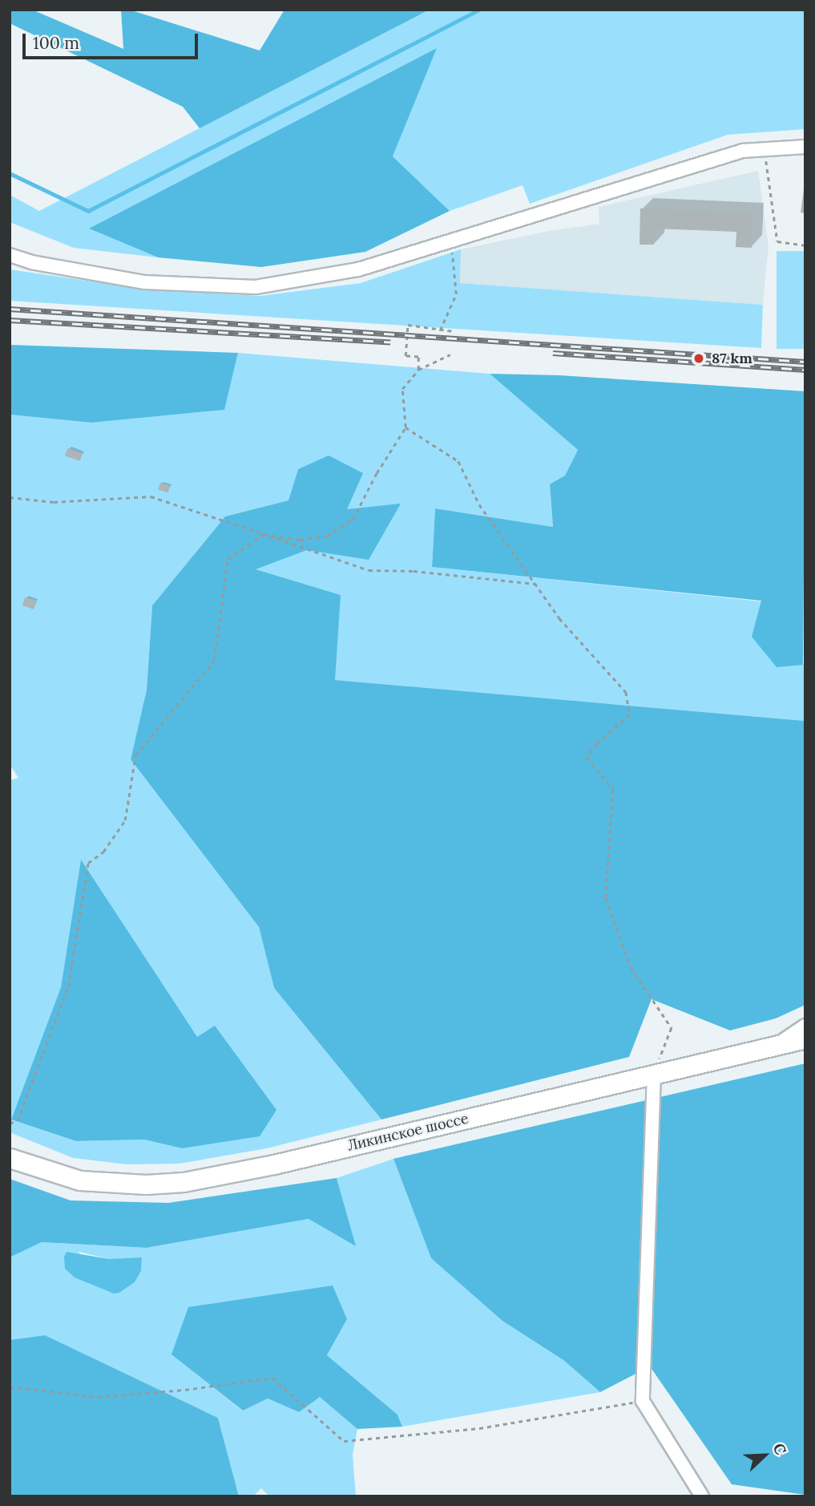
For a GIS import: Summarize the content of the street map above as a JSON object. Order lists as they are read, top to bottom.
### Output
{
  "streets": {
    "highway": ["Ликинское шоссе"]
  },
  "places": ["87 km"],
  "scale_bar": "100 m",
  "north": "top right"
}
